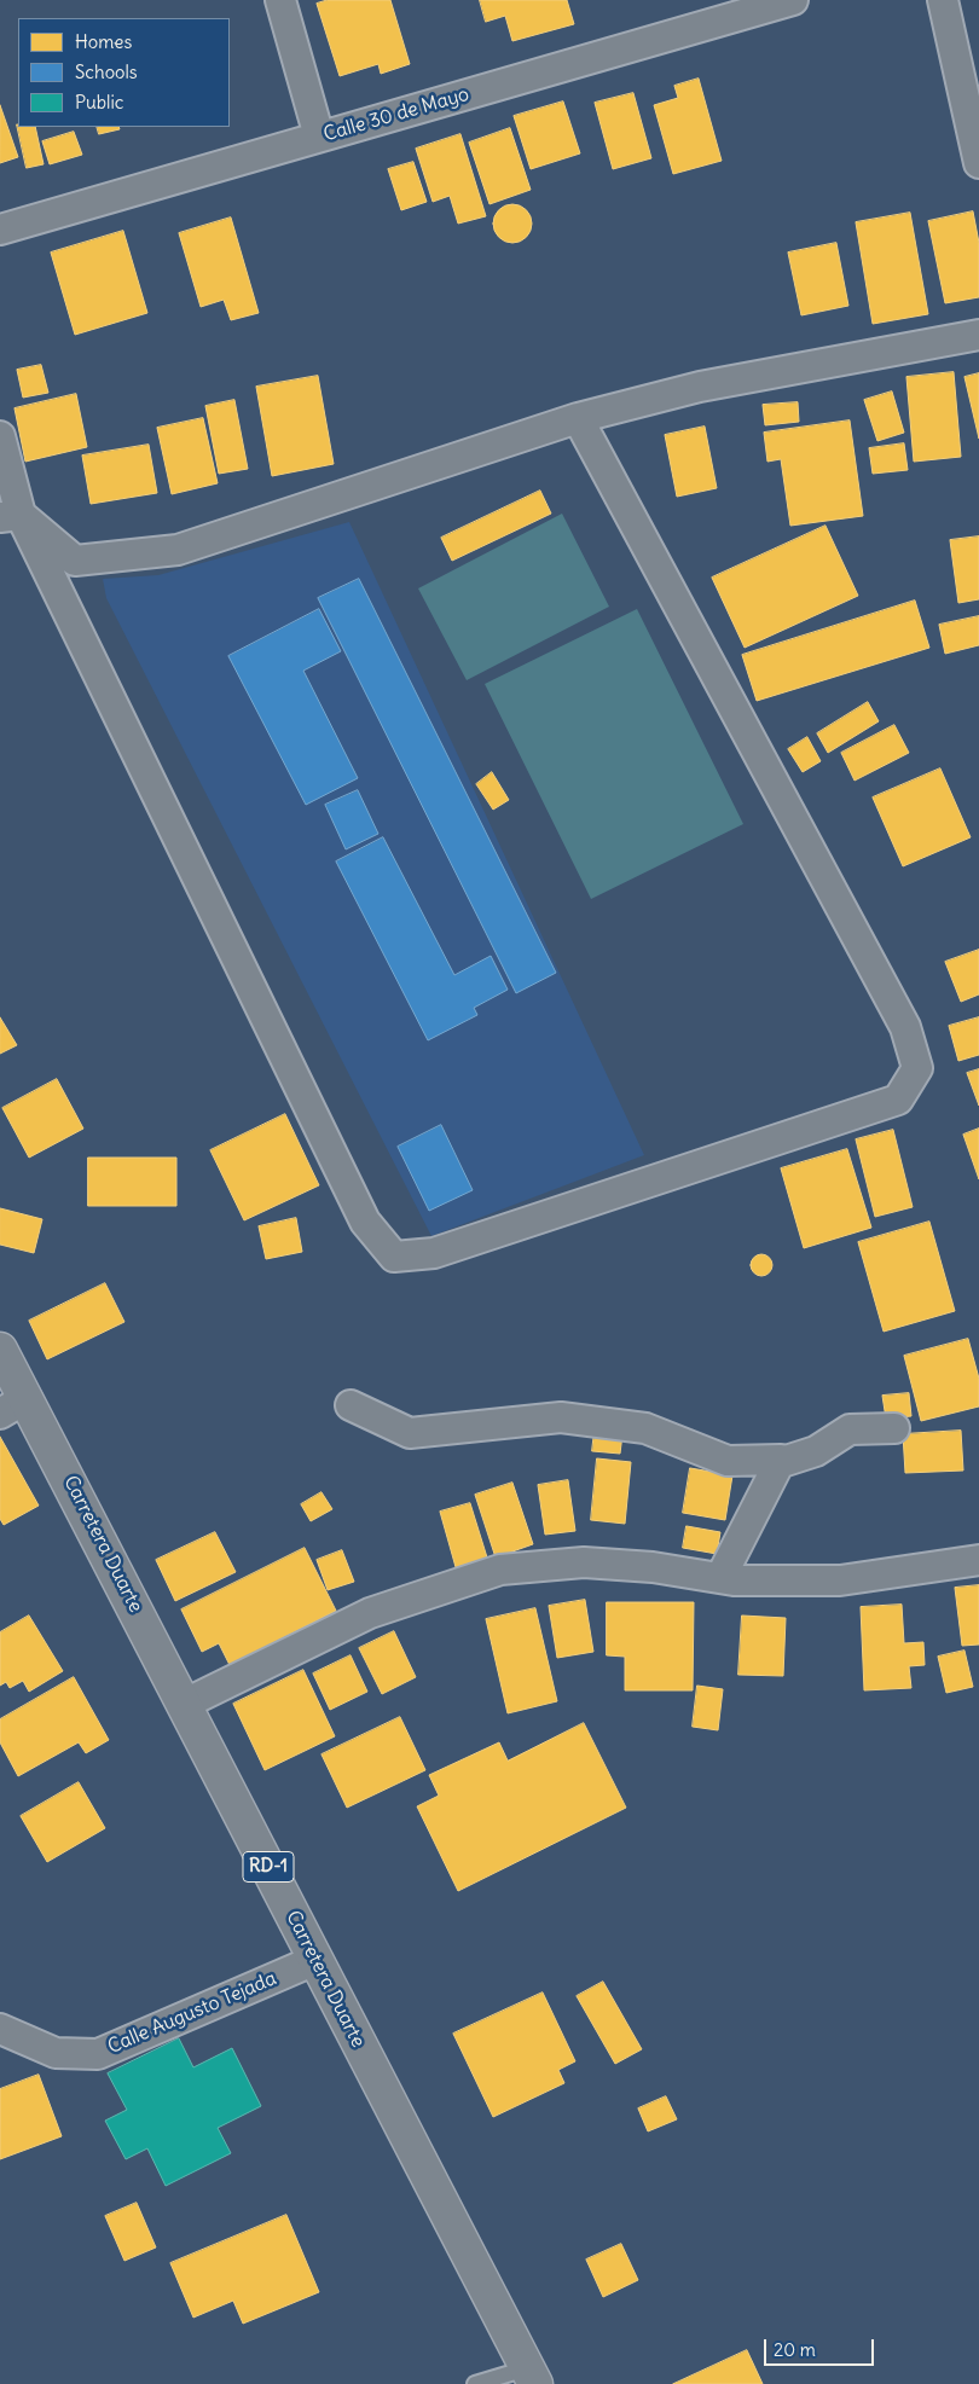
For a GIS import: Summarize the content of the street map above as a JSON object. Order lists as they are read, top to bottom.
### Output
{
  "streets": {
    "main road": ["Carretera Duarte", "RD-1"],
    "street": ["Calle 30 de Mayo", "Calle Augusto Tejada"]
  },
  "crossings": [
    ["Carretera Duarte", "Calle Augusto Tejada"]
  ],
  "legend": ["Homes", "Schools", "Public"],
  "scale_bar": "20 m"
}
